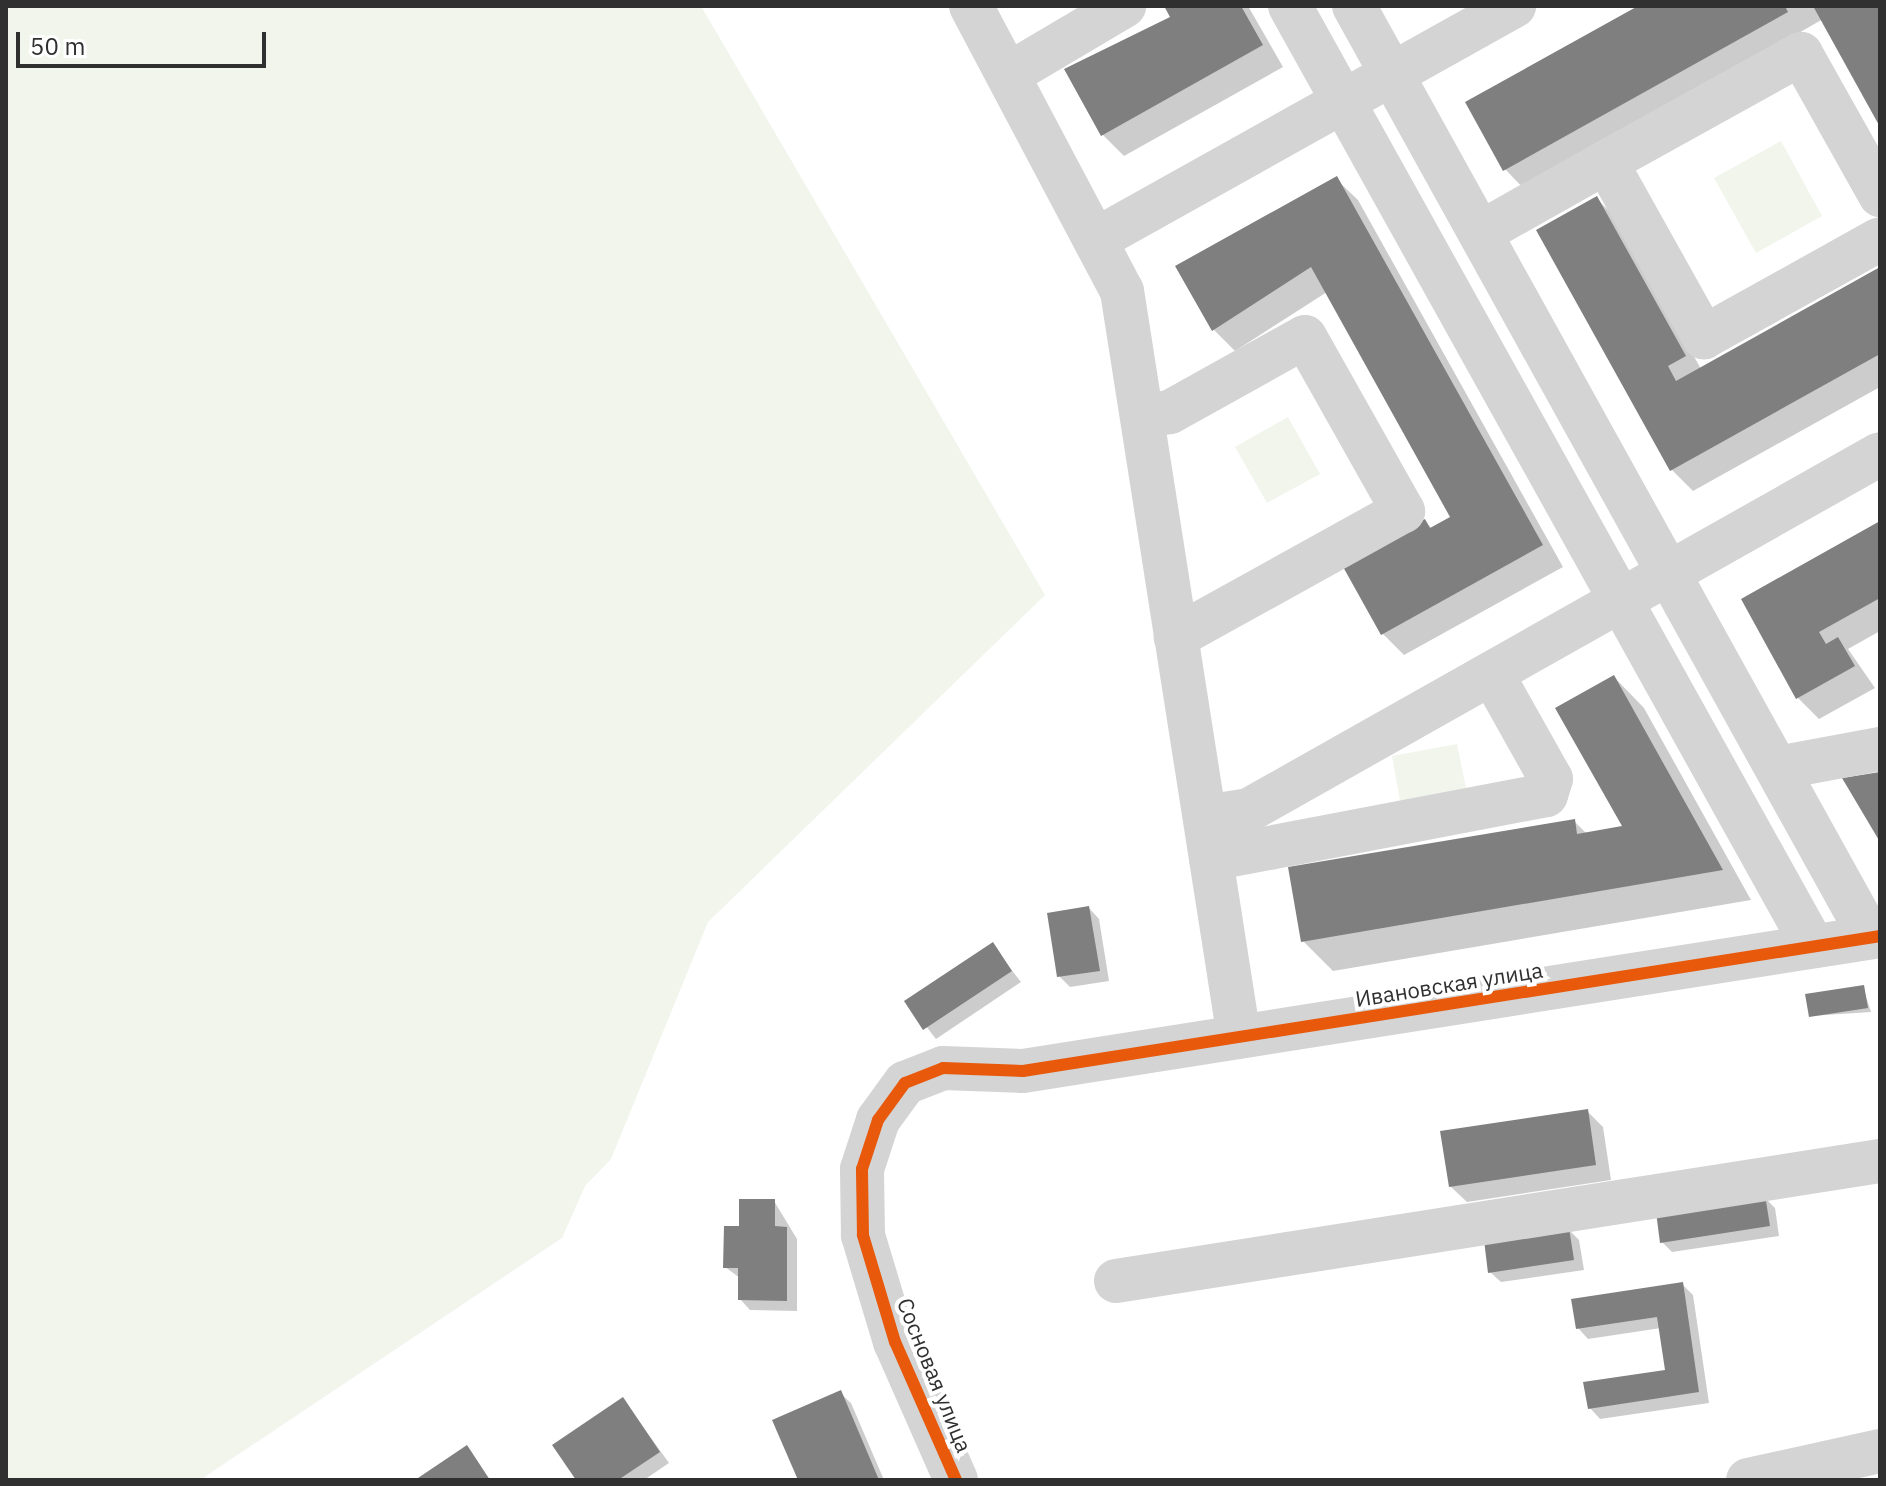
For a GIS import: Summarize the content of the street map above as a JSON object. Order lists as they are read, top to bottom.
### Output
{
  "streets": {
    "street": ["Ивановская улица", "Сосновая улица"]
  },
  "crossings": [
    ["Ивановская улица", "Сосновая улица"]
  ],
  "scale_bar": "50 m"
}
